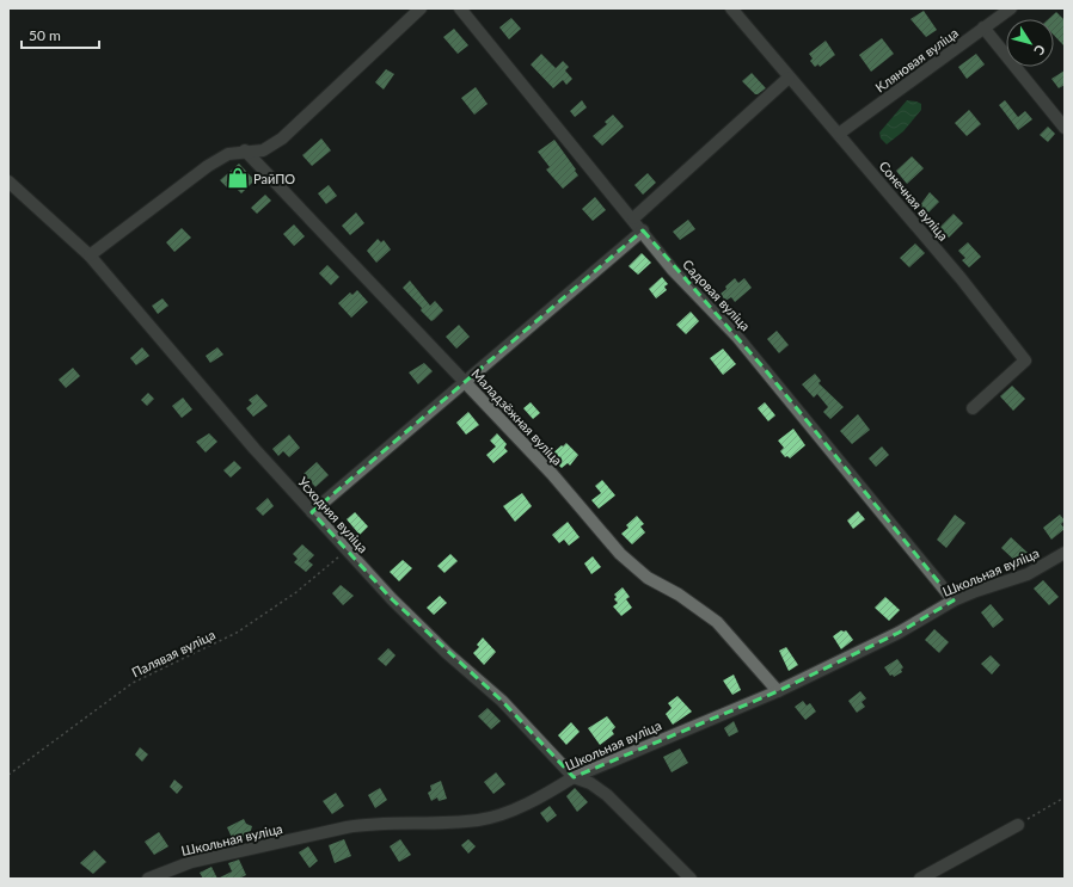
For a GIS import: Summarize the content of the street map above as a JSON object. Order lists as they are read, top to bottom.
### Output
{
  "streets": {
    "street": [
      "Кляновая вуліца",
      "Сонечная вуліца",
      "Садовая вуліца",
      "Маладзёжная вуліца",
      "Усходняя вуліца",
      "Школьная вуліца"
    ],
    "path": ["Палявая вуліца"]
  },
  "crossings": [
    ["Кляновая вуліца", "Сонечная вуліца"],
    ["Садовая вуліца", "Школьная вуліца"],
    ["Маладзёжная вуліца", "Школьная вуліца"],
    ["Усходняя вуліца", "Школьная вуліца"],
    ["Усходняя вуліца", "Палявая вуліца"]
  ],
  "places": {
    "shop": ["РайПО"]
  },
  "scale_bar": "50 m",
  "north": "bottom right"
}
